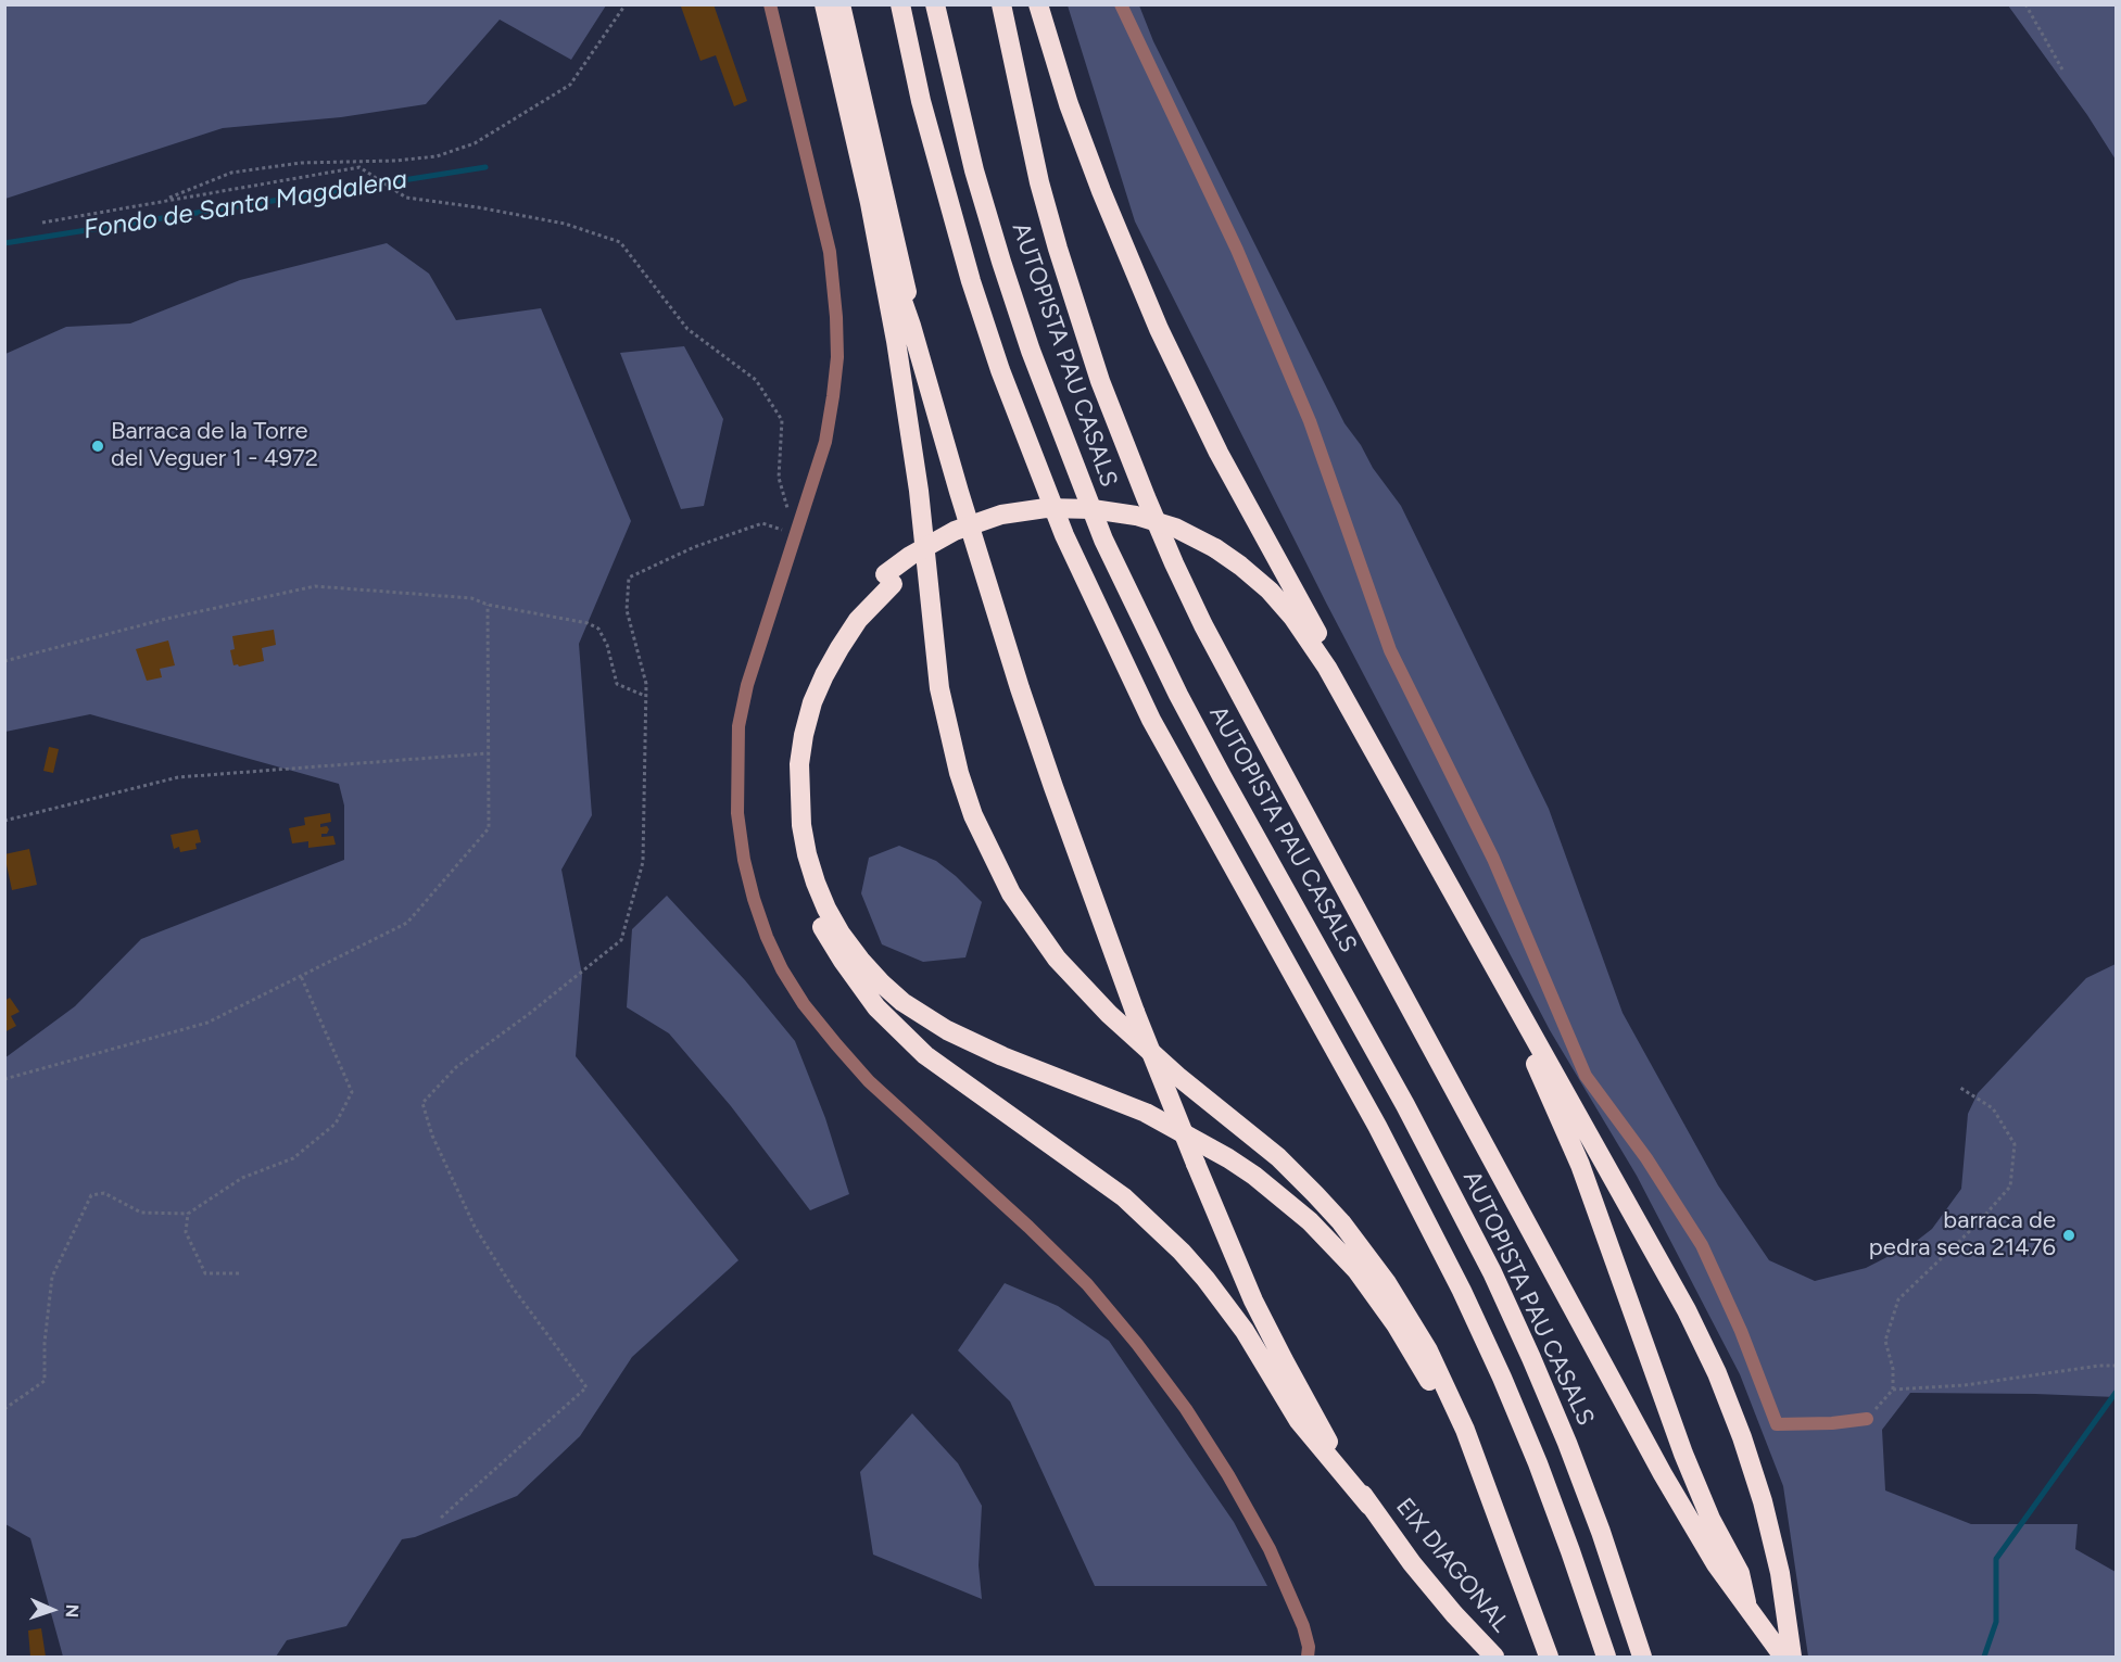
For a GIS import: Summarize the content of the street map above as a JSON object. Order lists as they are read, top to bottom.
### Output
{
  "streets": {
    "highway": ["AUTOPISTA PAU CASALS", "EIX DIAGONAL"]
  },
  "water": ["Fondo de Santa Magdalena"],
  "places": ["Barraca de la Torre del Veguer 1 - 4972", "barraca de pedra seca 21476"],
  "north": "right"
}
